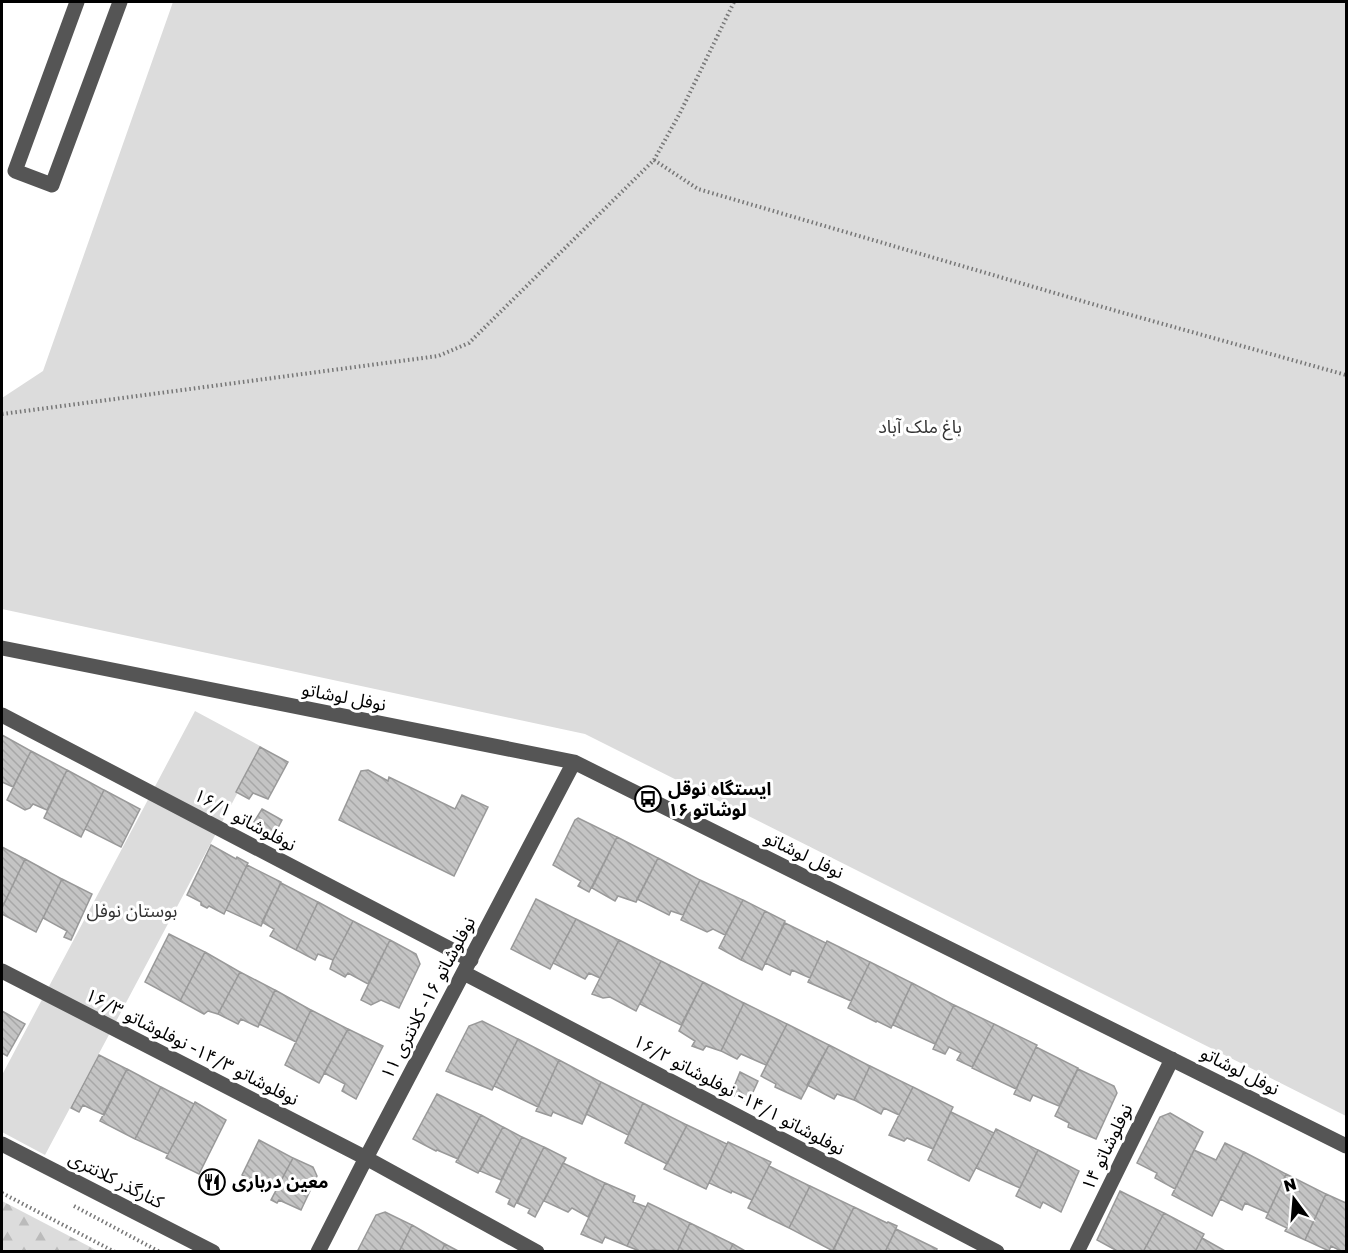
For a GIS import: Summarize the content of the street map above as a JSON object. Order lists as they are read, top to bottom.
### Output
{
  "streets": {
    "street": [
      "نوفل لوشاتو",
      "نوفلوشاتو ۱۶/۱",
      "نوفلوشاتو ۱۶- کلانتری ۱۱",
      "نوفلوشاتو ۱۴/۳- نوفلوشاتو ۱۶/۳",
      "نوفلوشاتو ۱۴/۱- نوفلوشاتو ۱۶/۲",
      "نوفلوشاتو ۱۴",
      "کنارگذر کلانتری"
    ]
  },
  "crossings": [
    ["نوفل لوشاتو", "نوفلوشاتو ۱۶- کلانتری ۱۱"],
    ["نوفل لوشاتو", "نوفلوشاتو ۱۴"],
    ["نوفلوشاتو ۱۶/۱", "نوفلوشاتو ۱۶- کلانتری ۱۱"],
    ["نوفلوشاتو ۱۶/۱", "نوفلوشاتو ۱۴/۱- نوفلوشاتو ۱۶/۲"],
    ["نوفلوشاتو ۱۶- کلانتری ۱۱", "نوفلوشاتو ۱۴/۳- نوفلوشاتو ۱۶/۳"],
    ["نوفلوشاتو ۱۶- کلانتری ۱۱", "نوفلوشاتو ۱۴/۱- نوفلوشاتو ۱۶/۲"]
  ],
  "parks": ["باغ ملک آباد", "بوستان نوفل"],
  "places": {
    "bus stop": ["ایستگاه نوقل لوشاتو ۱۶"],
    "restaurant": ["معین درباری"]
  },
  "north": "top"
}
